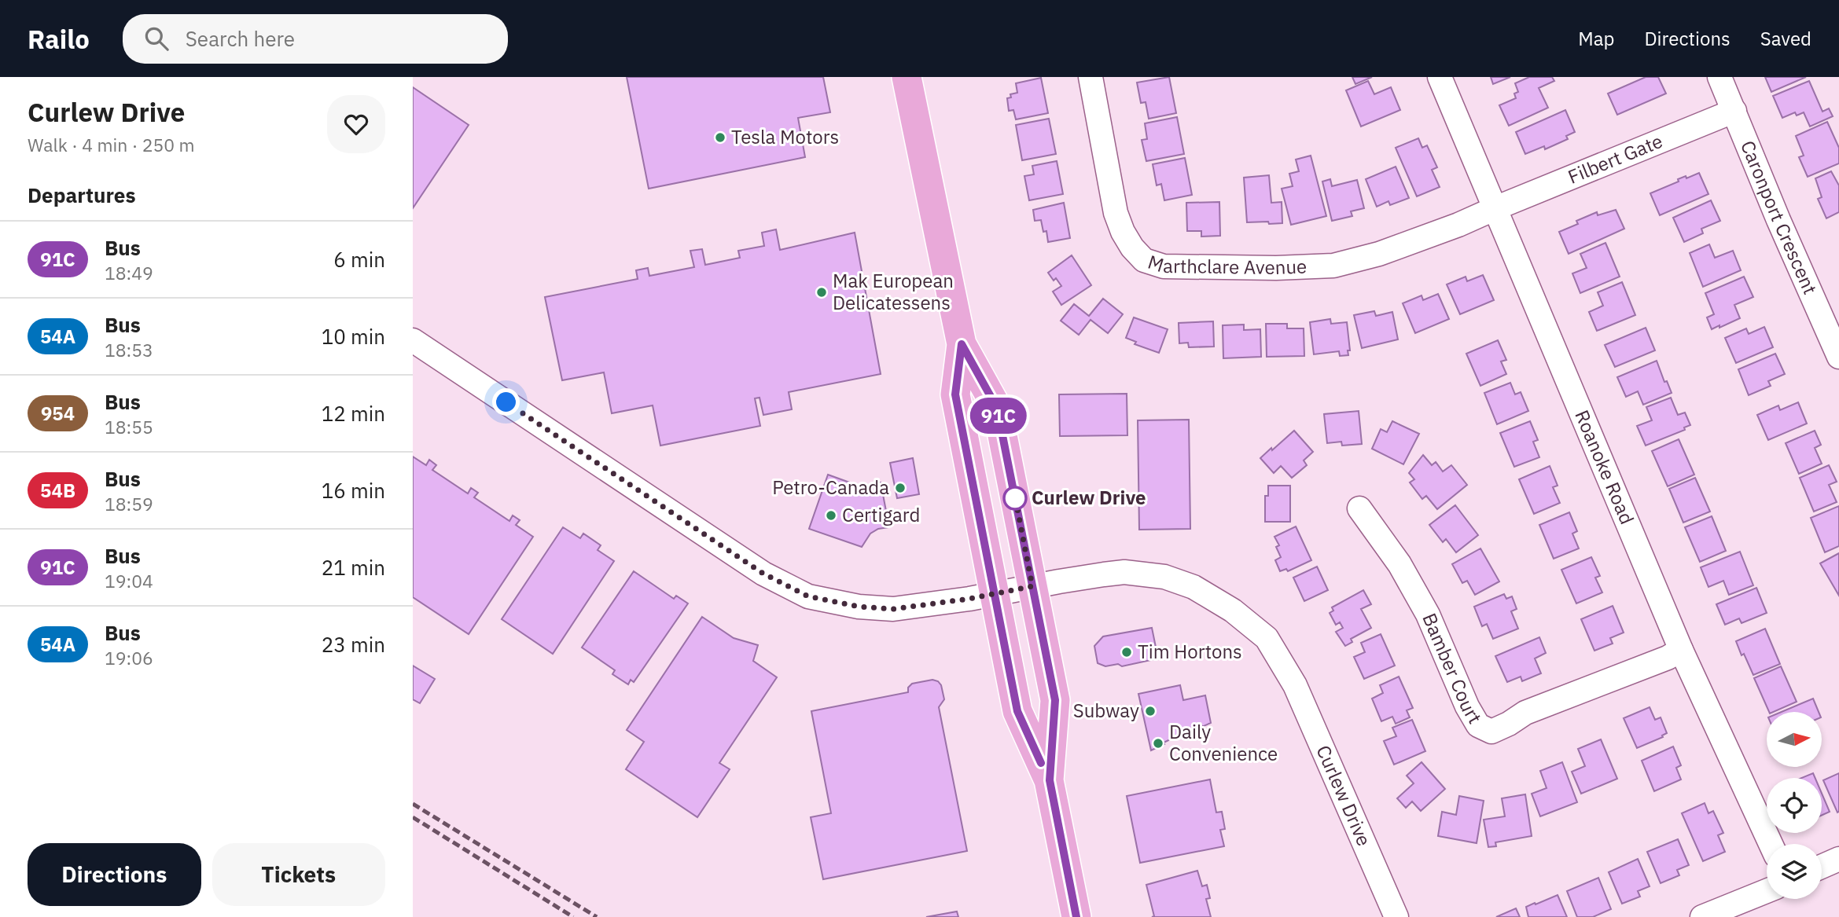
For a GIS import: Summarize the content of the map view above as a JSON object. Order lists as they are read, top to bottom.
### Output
{
  "streets": {
    "street": [
      "Filbert Gate",
      "Caronport Crescent",
      "Marthclare Avenue",
      "Roanoke Road",
      "Bamber Court",
      "Curlew Drive"
    ]
  },
  "crossings": [
    ["Filbert Gate", "Caronport Crescent"],
    ["Filbert Gate", "Marthclare Avenue"],
    ["Filbert Gate", "Roanoke Road"],
    ["Marthclare Avenue", "Roanoke Road"],
    ["Roanoke Road", "Bamber Court"]
  ],
  "places": [
    "Tesla Motors",
    "Mak European Delicatessens",
    "Petro-Canada",
    "Curlew Drive",
    "Certigard",
    "Tim Hortons",
    "Subway",
    "Daily Convenience"
  ],
  "lines": ["bus line 91C"],
  "north": "right",
  "page": {
    "header": "Railo",
    "search": "Search here",
    "nav": ["Map", "Directions", "Saved"],
    "heading": [
      ["Curlew Drive", "Walk · 4 min · 250 m"],
      "Departures"
    ],
    "on_map": "91C",
    "list": [
      {
        "mark": "91C",
        "name": "Bus",
        "note": "18:49",
        "value": "6 min"
      },
      {
        "mark": "54A",
        "name": "Bus",
        "note": "18:53",
        "value": "10 min"
      },
      {
        "mark": "954",
        "name": "Bus",
        "note": "18:55",
        "value": "12 min"
      },
      {
        "mark": "54B",
        "name": "Bus",
        "note": "18:59",
        "value": "16 min"
      },
      {
        "mark": "91C",
        "name": "Bus",
        "note": "19:04",
        "value": "21 min"
      },
      {
        "mark": "54A",
        "name": "Bus",
        "note": "19:06",
        "value": "23 min"
      }
    ],
    "buttons": ["Directions", "Tickets"]
  }
}
